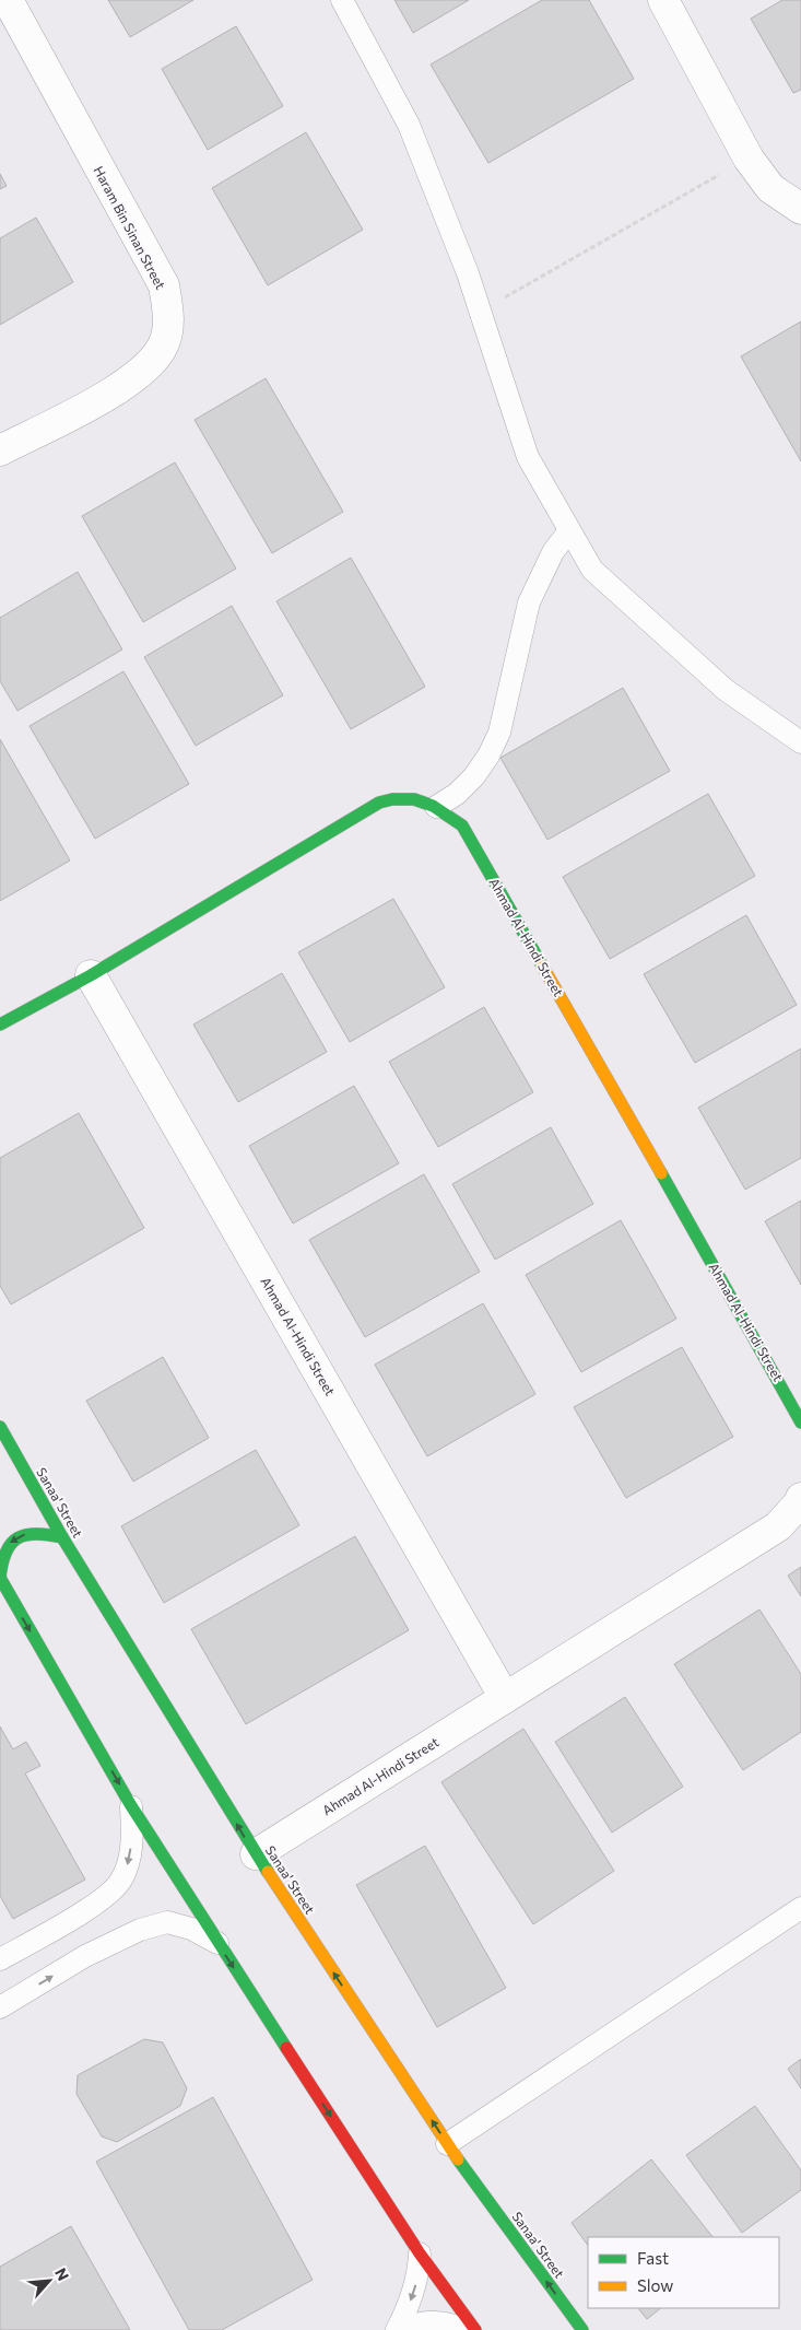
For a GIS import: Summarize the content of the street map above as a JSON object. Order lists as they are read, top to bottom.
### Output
{
  "streets": {
    "main road": ["Ahmad Al-Hindi Street", "Sanaa' Street"],
    "street": ["Haram Bin Sinan Street"]
  },
  "crossings": [
    ["Ahmad Al-Hindi Street", "Sanaa' Street"]
  ],
  "legend": ["Fast", "Slow"],
  "north": "top right"
}
